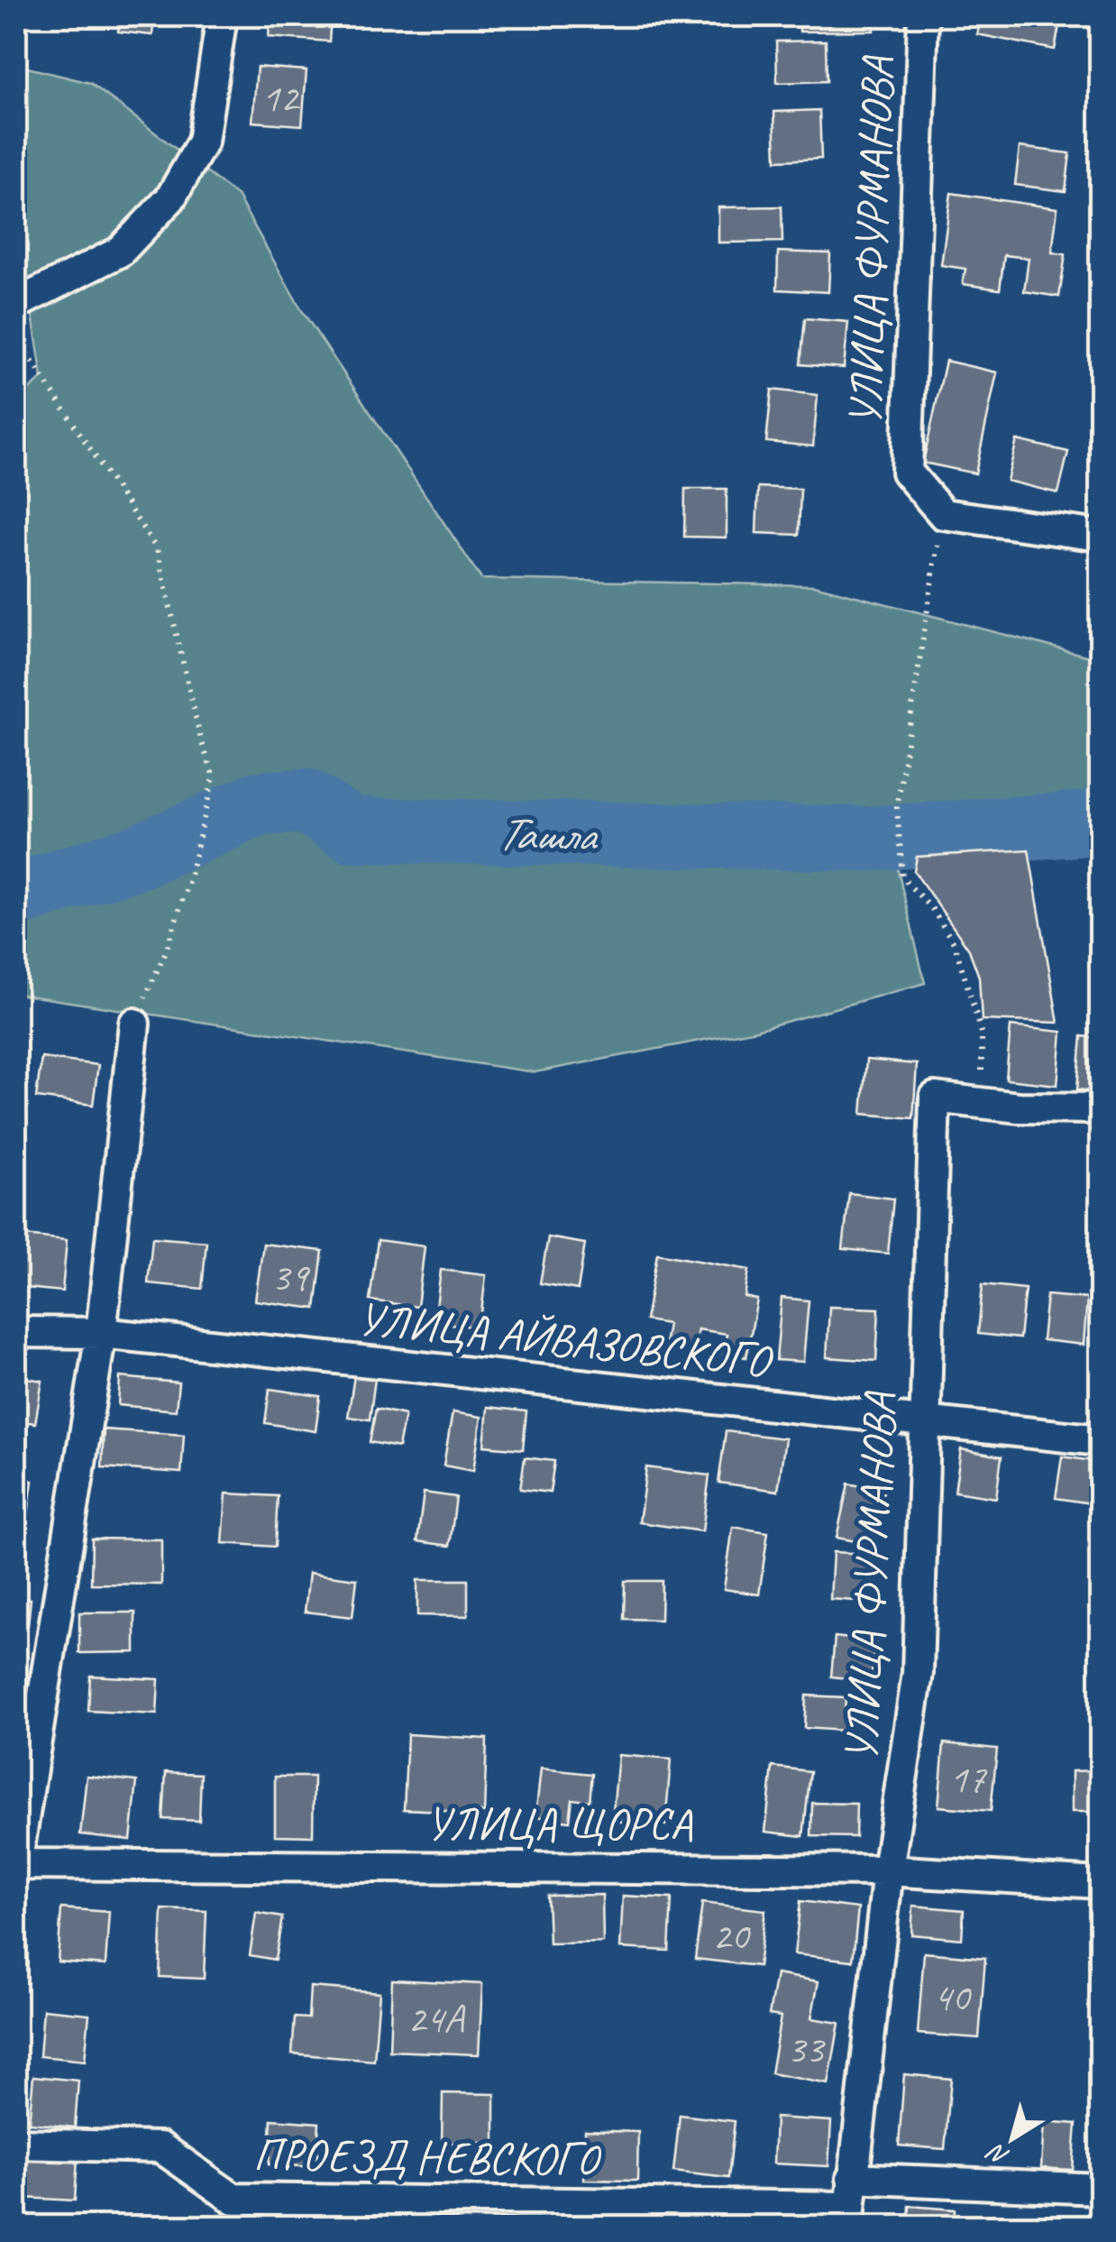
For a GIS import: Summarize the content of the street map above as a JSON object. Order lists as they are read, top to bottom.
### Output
{
  "streets": {
    "street": [
      "УЛИЦА ФУРМАНОВА",
      "УЛИЦА АЙВАЗОВСКОГО",
      "УЛИЦА ЩОРСА",
      "ПРОЕЗД НЕВСКОГО"
    ]
  },
  "crossings": [
    ["УЛИЦА ФУРМАНОВА", "УЛИЦА АЙВАЗОВСКОГО"],
    ["УЛИЦА ФУРМАНОВА", "УЛИЦА ЩОРСА"],
    ["УЛИЦА ФУРМАНОВА", "ПРОЕЗД НЕВСКОГО"]
  ],
  "water": ["Ташла"],
  "house_numbers": [
    "12",
    "39",
    "17",
    "20",
    "40",
    "24А",
    "33"
  ],
  "north": "bottom left"
}
